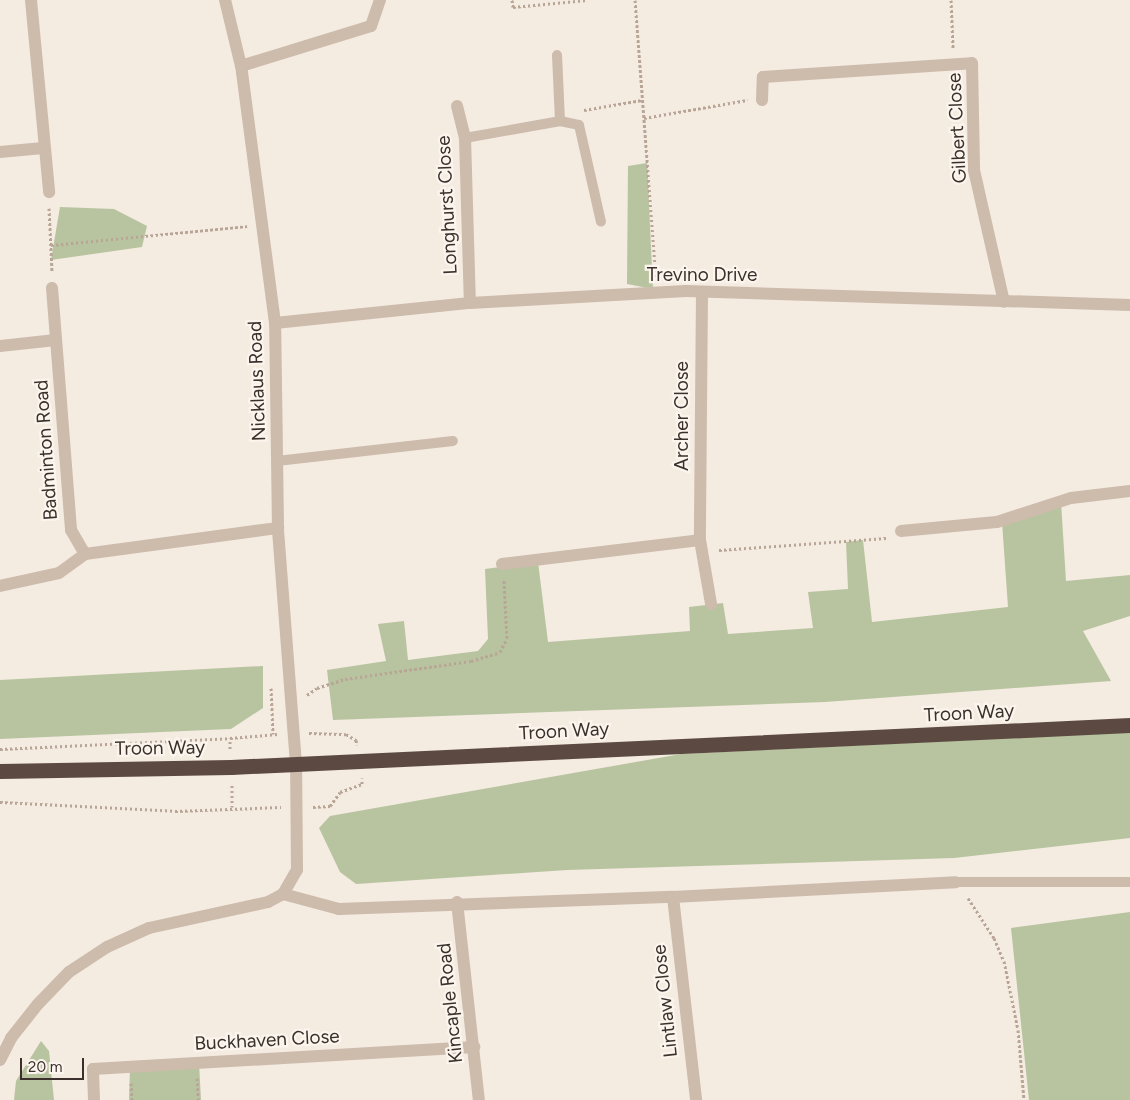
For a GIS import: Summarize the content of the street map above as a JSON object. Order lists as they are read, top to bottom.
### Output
{
  "streets": {
    "highway": ["Troon Way"],
    "street": [
      "Gilbert Close",
      "Longhurst Close",
      "Trevino Drive",
      "Nicklaus Road",
      "Archer Close",
      "Badminton Road",
      "Lintlaw Close",
      "Kincaple Road",
      "Buckhaven Close"
    ]
  },
  "crossings": [
    ["Gilbert Close", "Trevino Drive"],
    ["Longhurst Close", "Trevino Drive"],
    ["Trevino Drive", "Nicklaus Road"],
    ["Trevino Drive", "Archer Close"],
    ["Nicklaus Road", "Troon Way"],
    ["Kincaple Road", "Buckhaven Close"]
  ],
  "scale_bar": "20 m"
}
